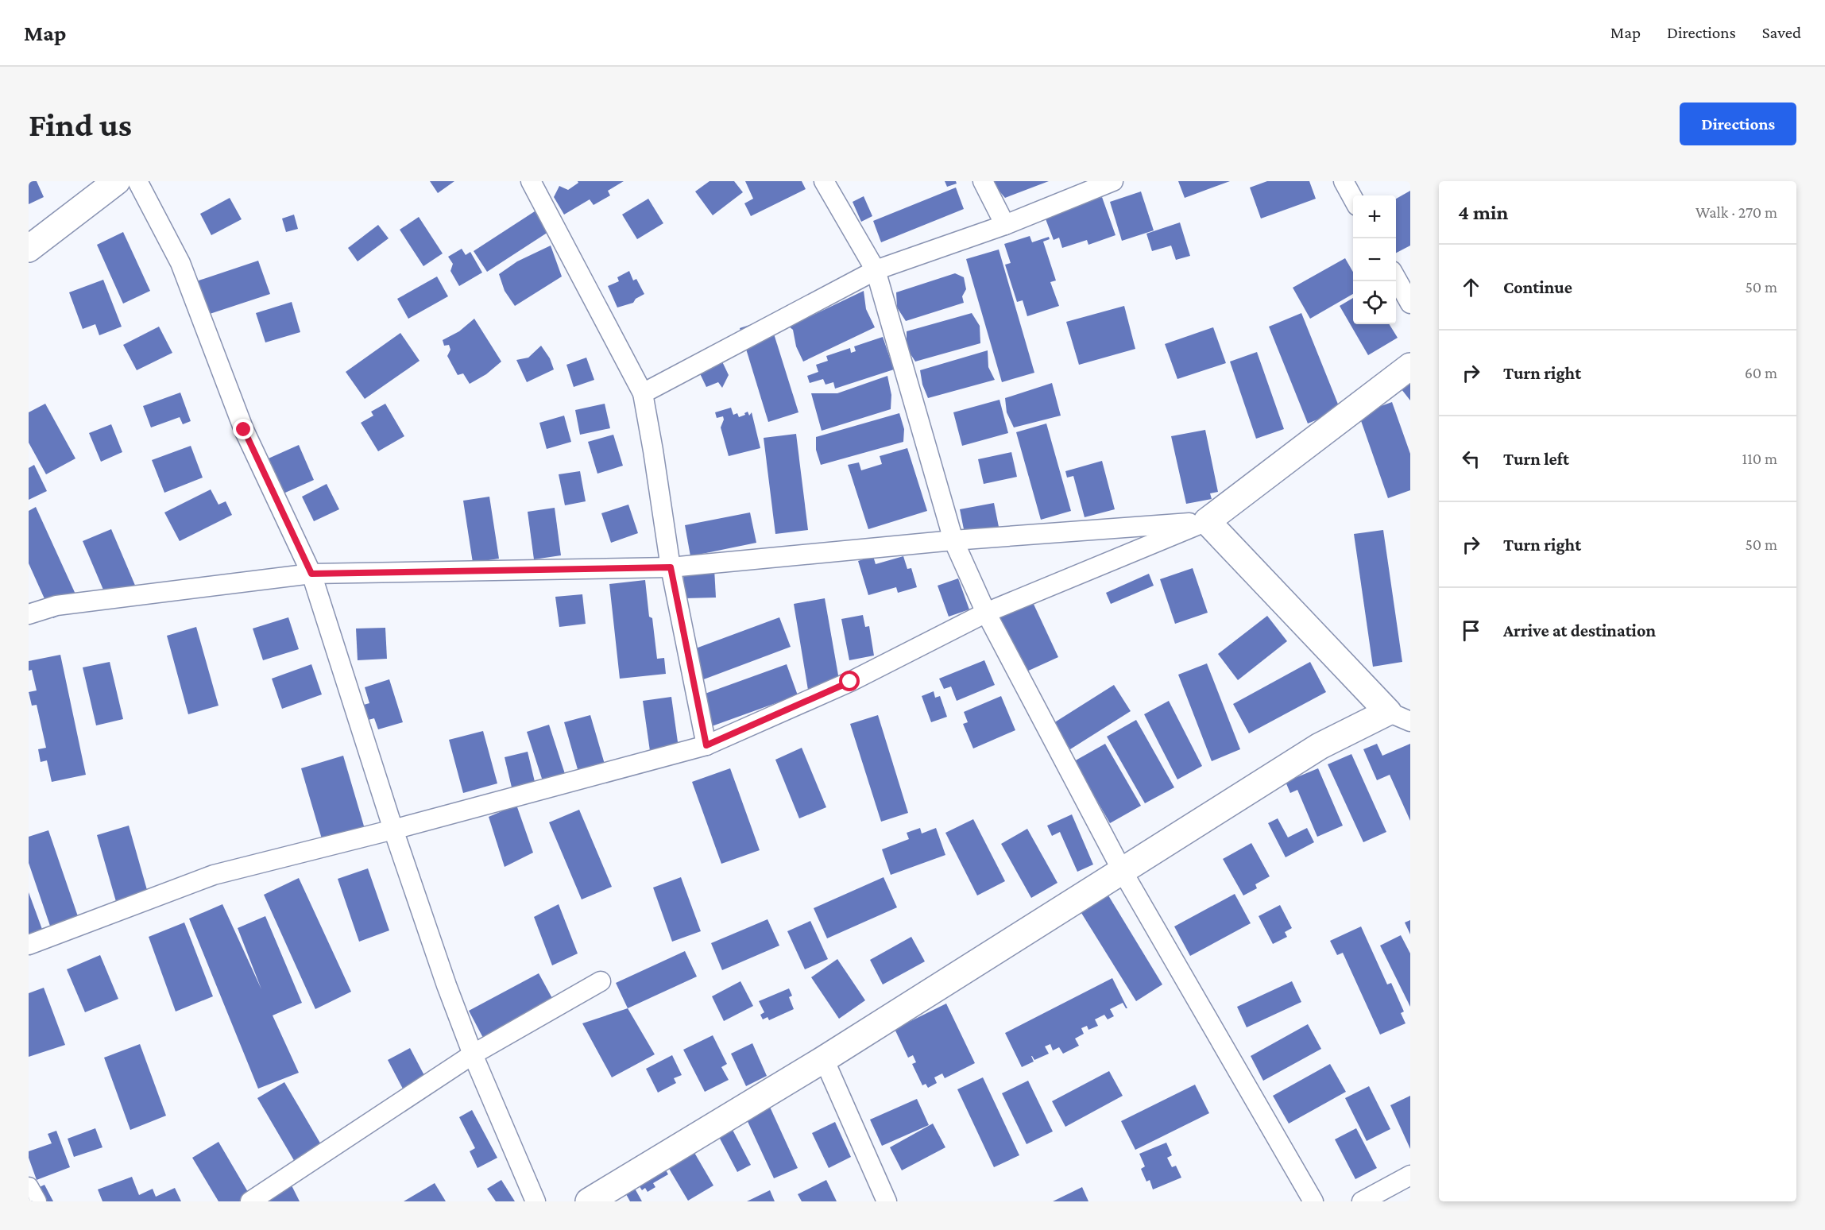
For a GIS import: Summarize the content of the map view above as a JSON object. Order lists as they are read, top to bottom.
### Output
{
  "page": {
    "header": "Map",
    "nav": ["Map", "Directions", "Saved"],
    "buttons": "Directions",
    "title": "Find us",
    "heading": ["4 min", "Walk · 270 m"],
    "map_buttons": ["+", "−"],
    "list": [
      ["Continue", "50 m"],
      ["Turn right", "60 m"],
      ["Turn left", "110 m"],
      ["Turn right", "50 m"],
      "Arrive at destination"
    ]
  }
}
